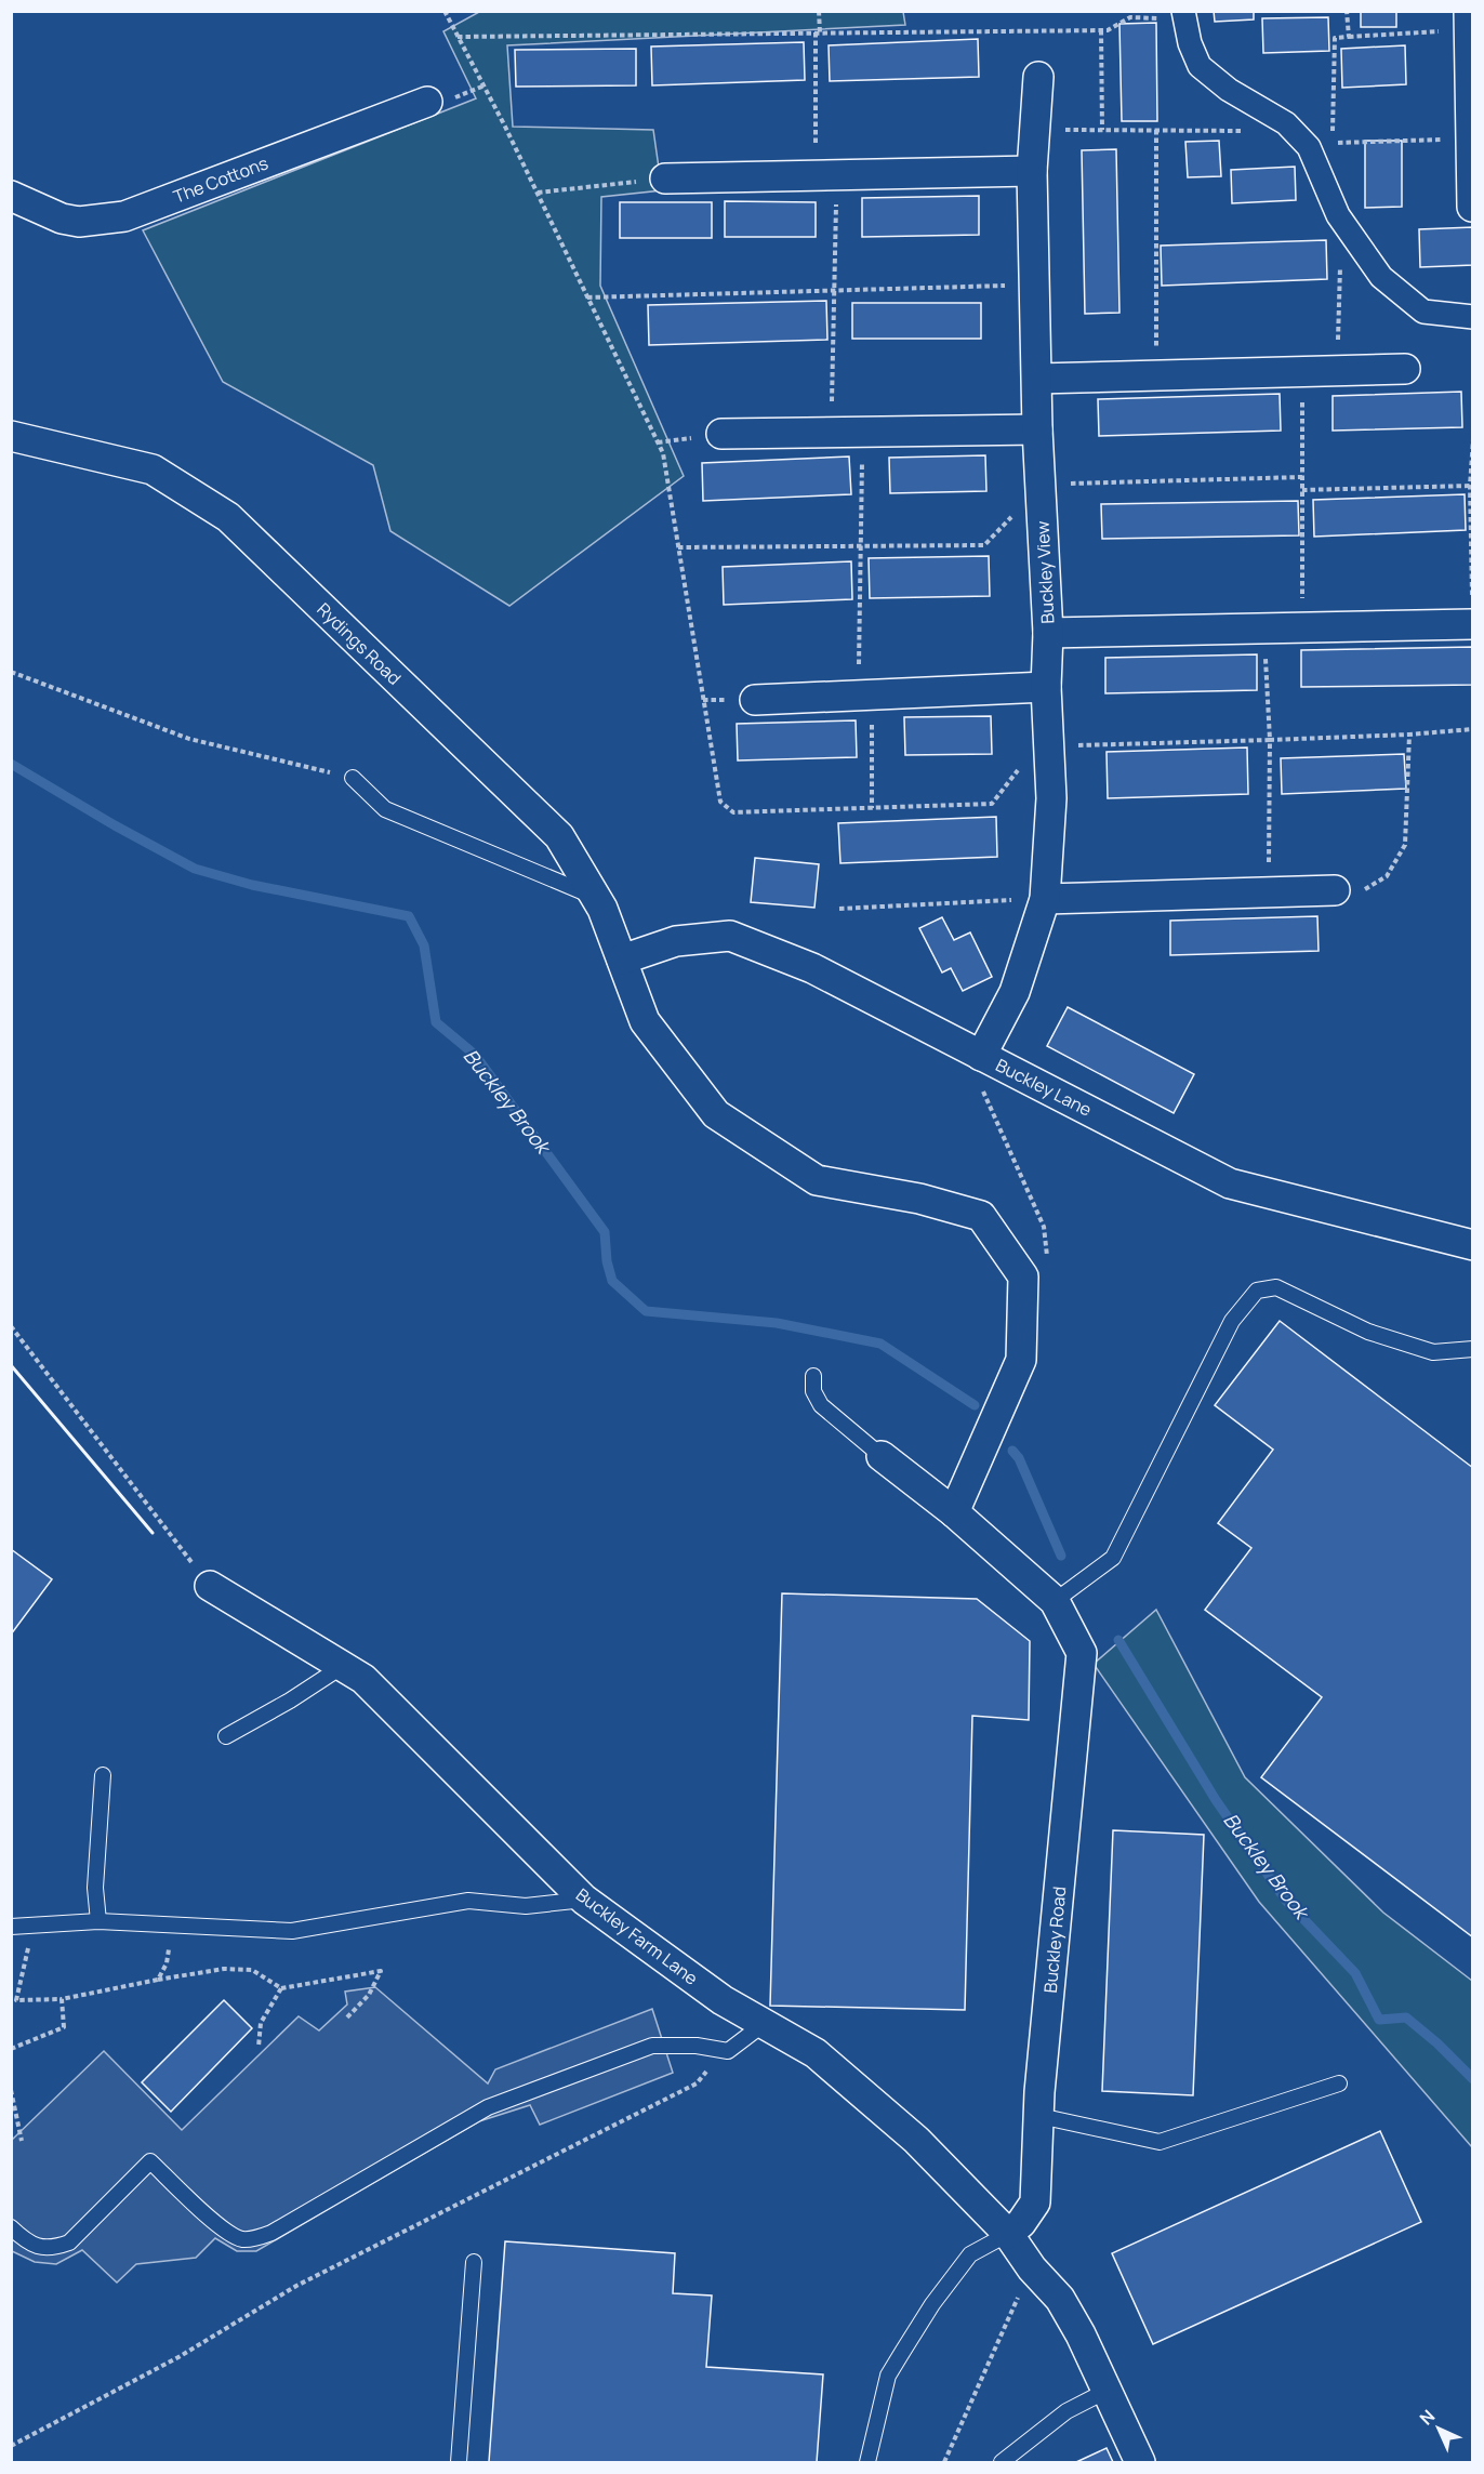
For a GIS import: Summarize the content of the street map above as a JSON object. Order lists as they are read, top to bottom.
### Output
{
  "streets": {
    "street": [
      "The Cottons",
      "Buckley View",
      "Rydings Road",
      "Buckley Lane",
      "Buckley Farm Lane",
      "Buckley Road"
    ]
  },
  "crossings": [
    ["Buckley View", "Buckley Lane"],
    ["Rydings Road", "Buckley Lane"],
    ["Rydings Road", "Buckley Road"],
    ["Buckley Farm Lane", "Buckley Road"]
  ],
  "water": ["Buckley Brook"],
  "north": "top left"
}
